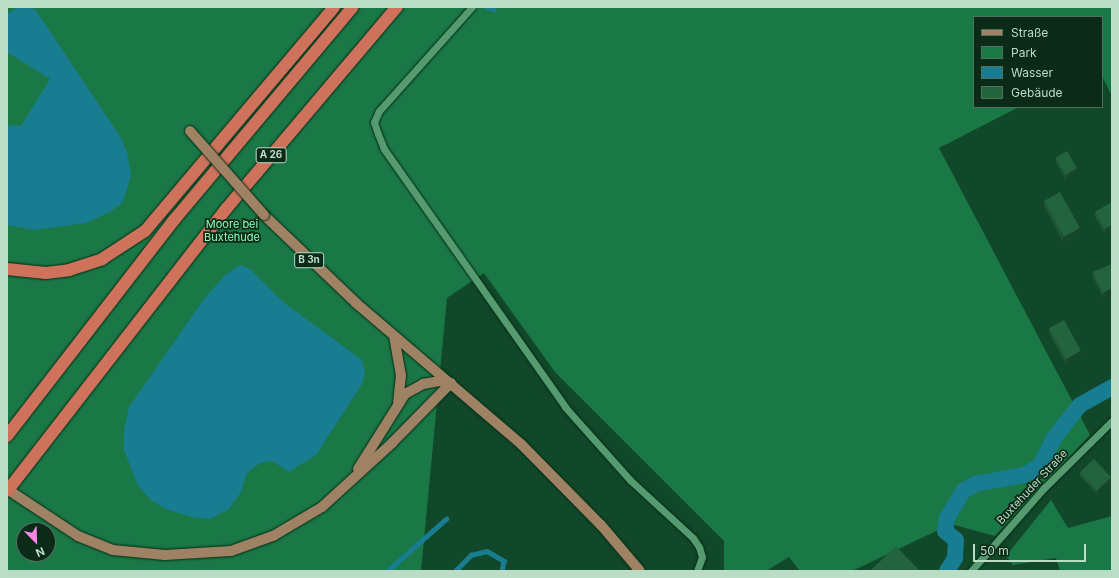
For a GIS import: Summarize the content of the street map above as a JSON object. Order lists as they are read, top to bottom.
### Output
{
  "streets": {
    "highway": ["A 26"],
    "main road": ["B 3n"],
    "street": ["Buxtehuder Straße"]
  },
  "parks": ["Moore bei Buxtehude"],
  "legend": [
    "Straße",
    "Park",
    "Wasser",
    "Gebäude"
  ],
  "scale_bar": "50 m",
  "north": "bottom right"
}
